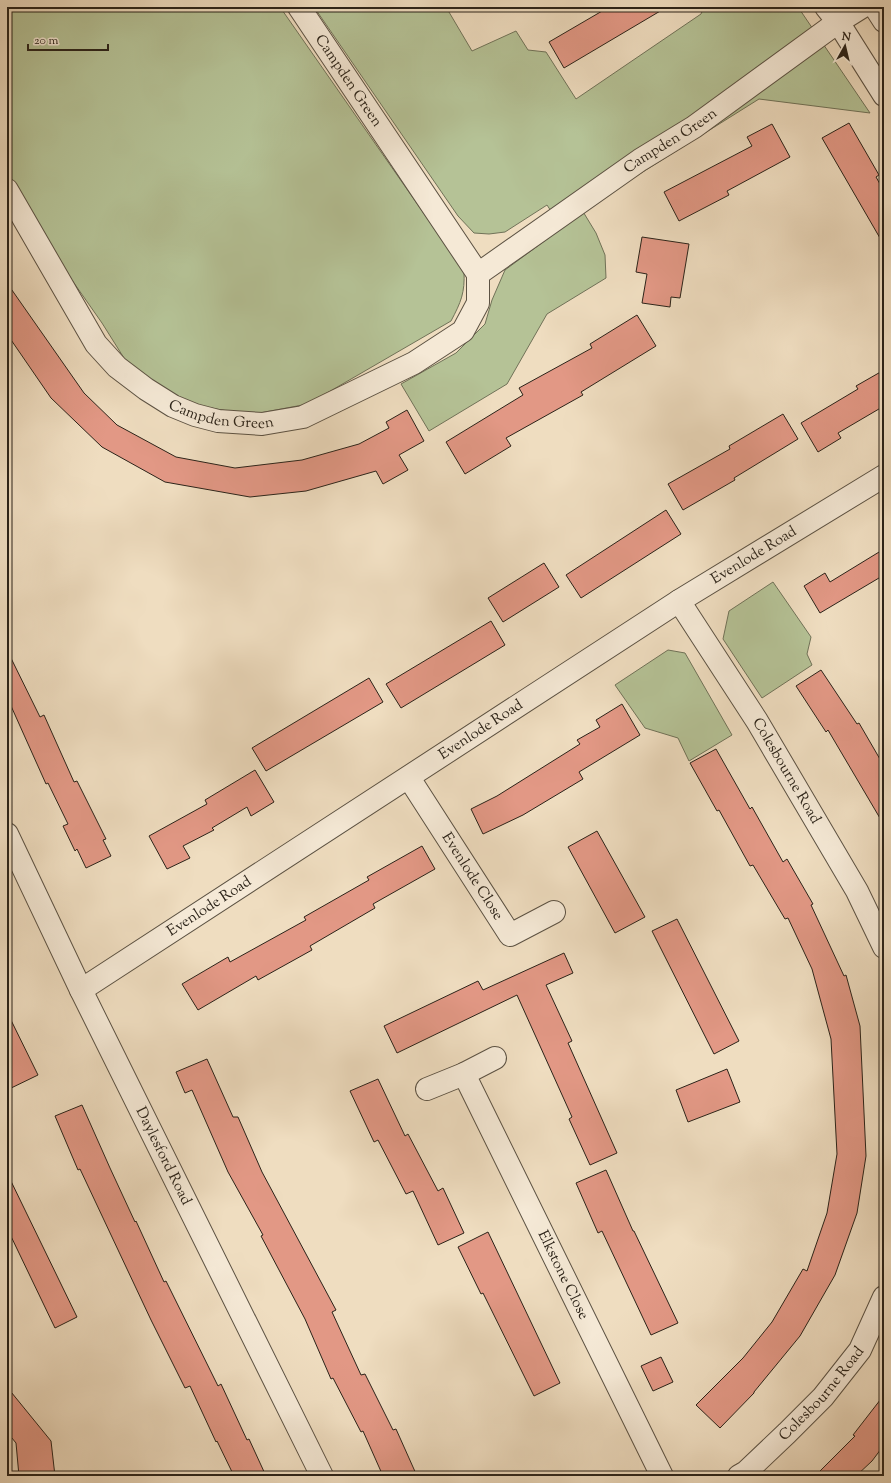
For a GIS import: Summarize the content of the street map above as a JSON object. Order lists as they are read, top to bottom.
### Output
{
  "streets": {
    "street": [
      "Campden Green",
      "Evenlode Road",
      "Colesbourne Road",
      "Evenlode Close",
      "Daylesford Road",
      "Elkstone Close"
    ]
  },
  "crossings": [
    ["Evenlode Road", "Colesbourne Road"],
    ["Evenlode Road", "Evenlode Close"],
    ["Evenlode Road", "Daylesford Road"]
  ],
  "scale_bar": "20 m",
  "north": "top"
}
